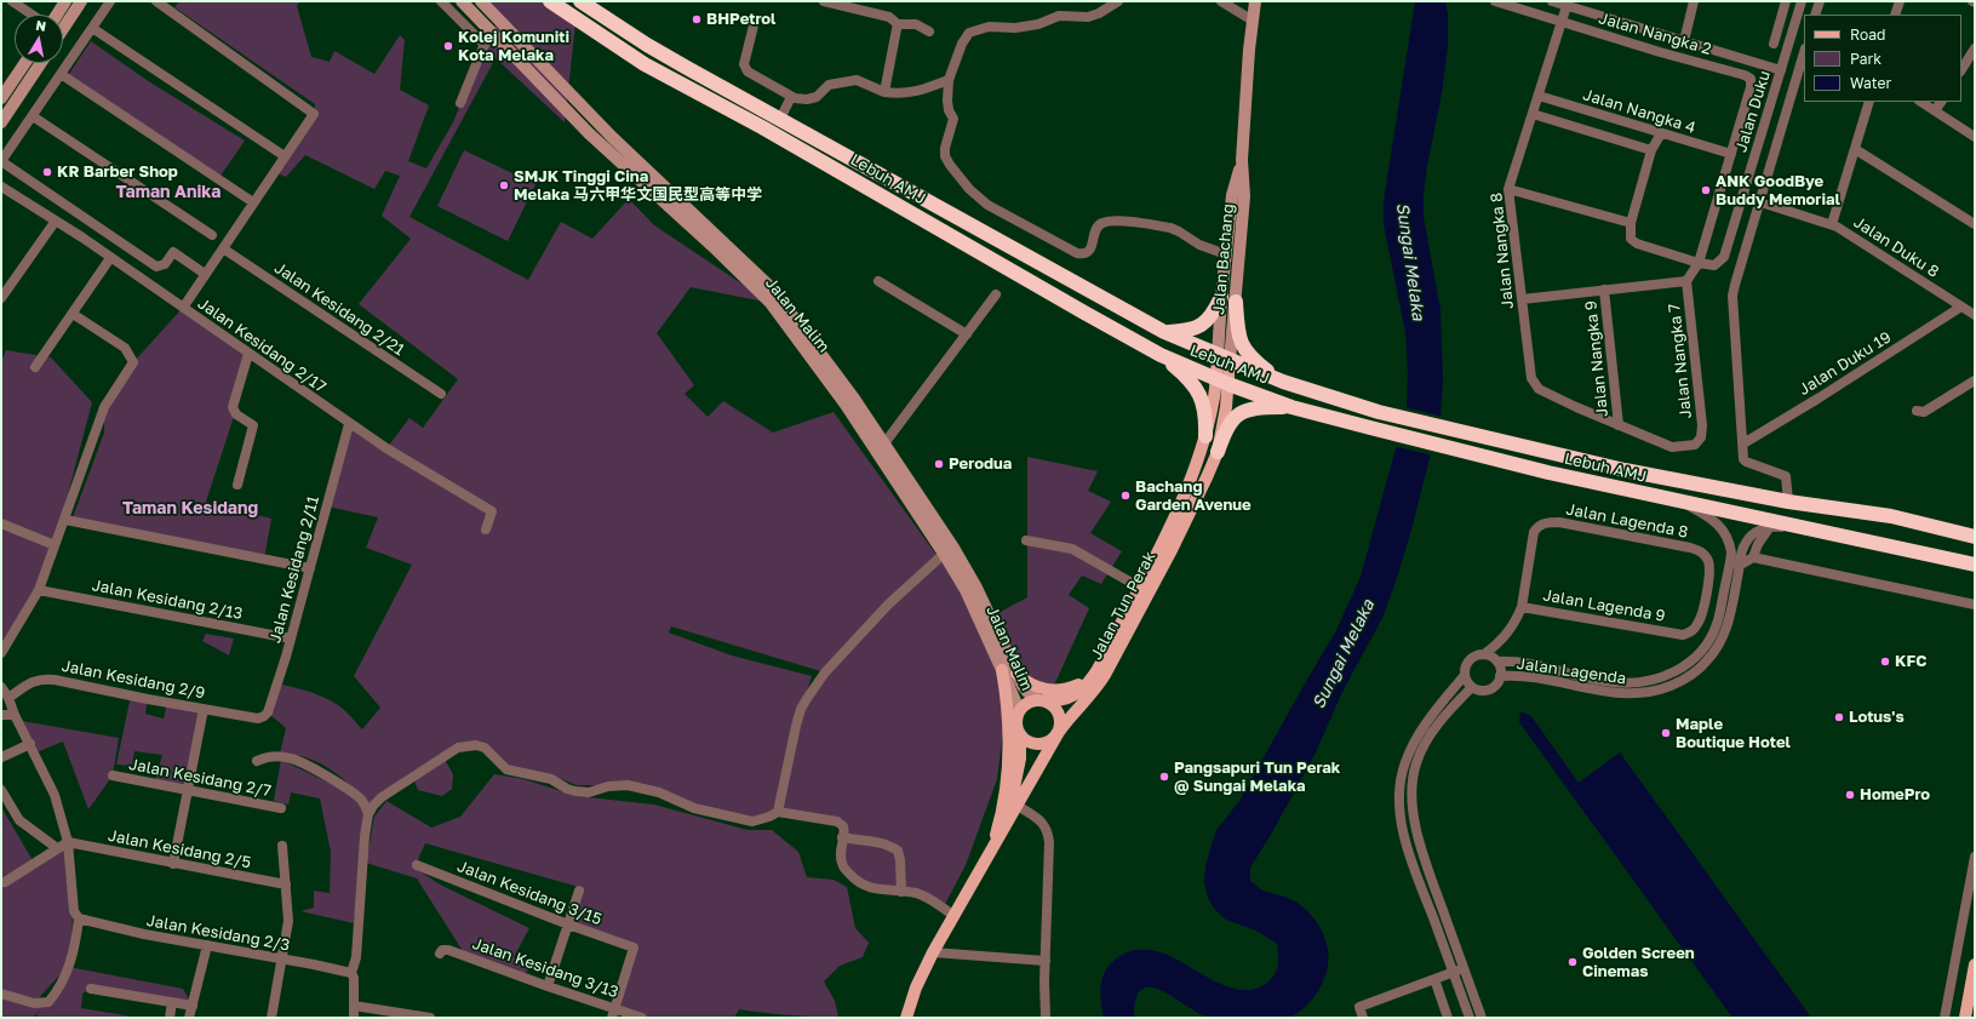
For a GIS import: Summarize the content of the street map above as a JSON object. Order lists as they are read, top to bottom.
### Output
{
  "streets": {
    "highway": ["Lebuh AMJ"],
    "main road": ["Jalan Bachang", "Jalan Malim", "Jalan Tun Perak"],
    "street": [
      "Jalan Nangka 2",
      "Jalan Nangka 4",
      "Jalan Duku",
      "Jalan Duku 8",
      "Jalan Nangka 8",
      "Jalan Kesidang 2/21",
      "Jalan Kesidang 2/17",
      "Jalan Nangka 9",
      "Jalan Nangka 7",
      "Jalan Duku 19",
      "Jalan Lagenda 8",
      "Jalan Kesidang 2/11",
      "Jalan Kesidang 2/13",
      "Jalan Lagenda 9",
      "Jalan Lagenda",
      "Jalan Kesidang 2/9",
      "Jalan Kesidang 2/7",
      "Jalan Kesidang 2/5",
      "Jalan Kesidang 3/15",
      "Jalan Kesidang 2/3",
      "Jalan Kesidang 3/13"
    ]
  },
  "crossings": [
    ["Jalan Nangka 2", "Jalan Nangka 4"],
    ["Jalan Nangka 2", "Jalan Nangka 8"],
    ["Jalan Nangka 4", "Jalan Nangka 8"],
    ["Jalan Duku", "Jalan Duku 8"],
    ["Lebuh AMJ", "Jalan Bachang"],
    ["Lebuh AMJ", "Jalan Tun Perak"],
    ["Lebuh AMJ", "Jalan Lagenda"],
    ["Jalan Duku 8", "Jalan Duku 19"],
    ["Jalan Nangka 8", "Jalan Nangka 9"],
    ["Jalan Nangka 8", "Jalan Nangka 7"],
    ["Jalan Malim", "Jalan Tun Perak"],
    ["Jalan Kesidang 2/17", "Jalan Kesidang 2/11"],
    ["Jalan Nangka 9", "Jalan Nangka 7"],
    ["Jalan Lagenda 8", "Jalan Lagenda 9"],
    ["Jalan Kesidang 2/11", "Jalan Kesidang 2/13"],
    ["Jalan Kesidang 2/11", "Jalan Kesidang 2/9"],
    ["Jalan Kesidang 3/15", "Jalan Kesidang 3/13"]
  ],
  "districts": ["Taman Anika", "Taman Kesidang"],
  "water": ["Sungai Melaka"],
  "places": [
    "BHPetrol",
    "Kolej Komuniti Kota Melaka",
    "KR Barber Shop",
    "SMJK Tinggi Cina Melaka 马六甲华文国民型高等中学",
    "ANK GoodBye Buddy Memorial",
    "Perodua",
    "Bachang Garden Avenue",
    "KFC",
    "Lotus's",
    "Maple Boutique Hotel",
    "Pangsapuri Tun Perak @ Sungai Melaka",
    "HomePro",
    "Golden Screen Cinemas"
  ],
  "legend": ["Road", "Park", "Water"],
  "north": "top"
}
